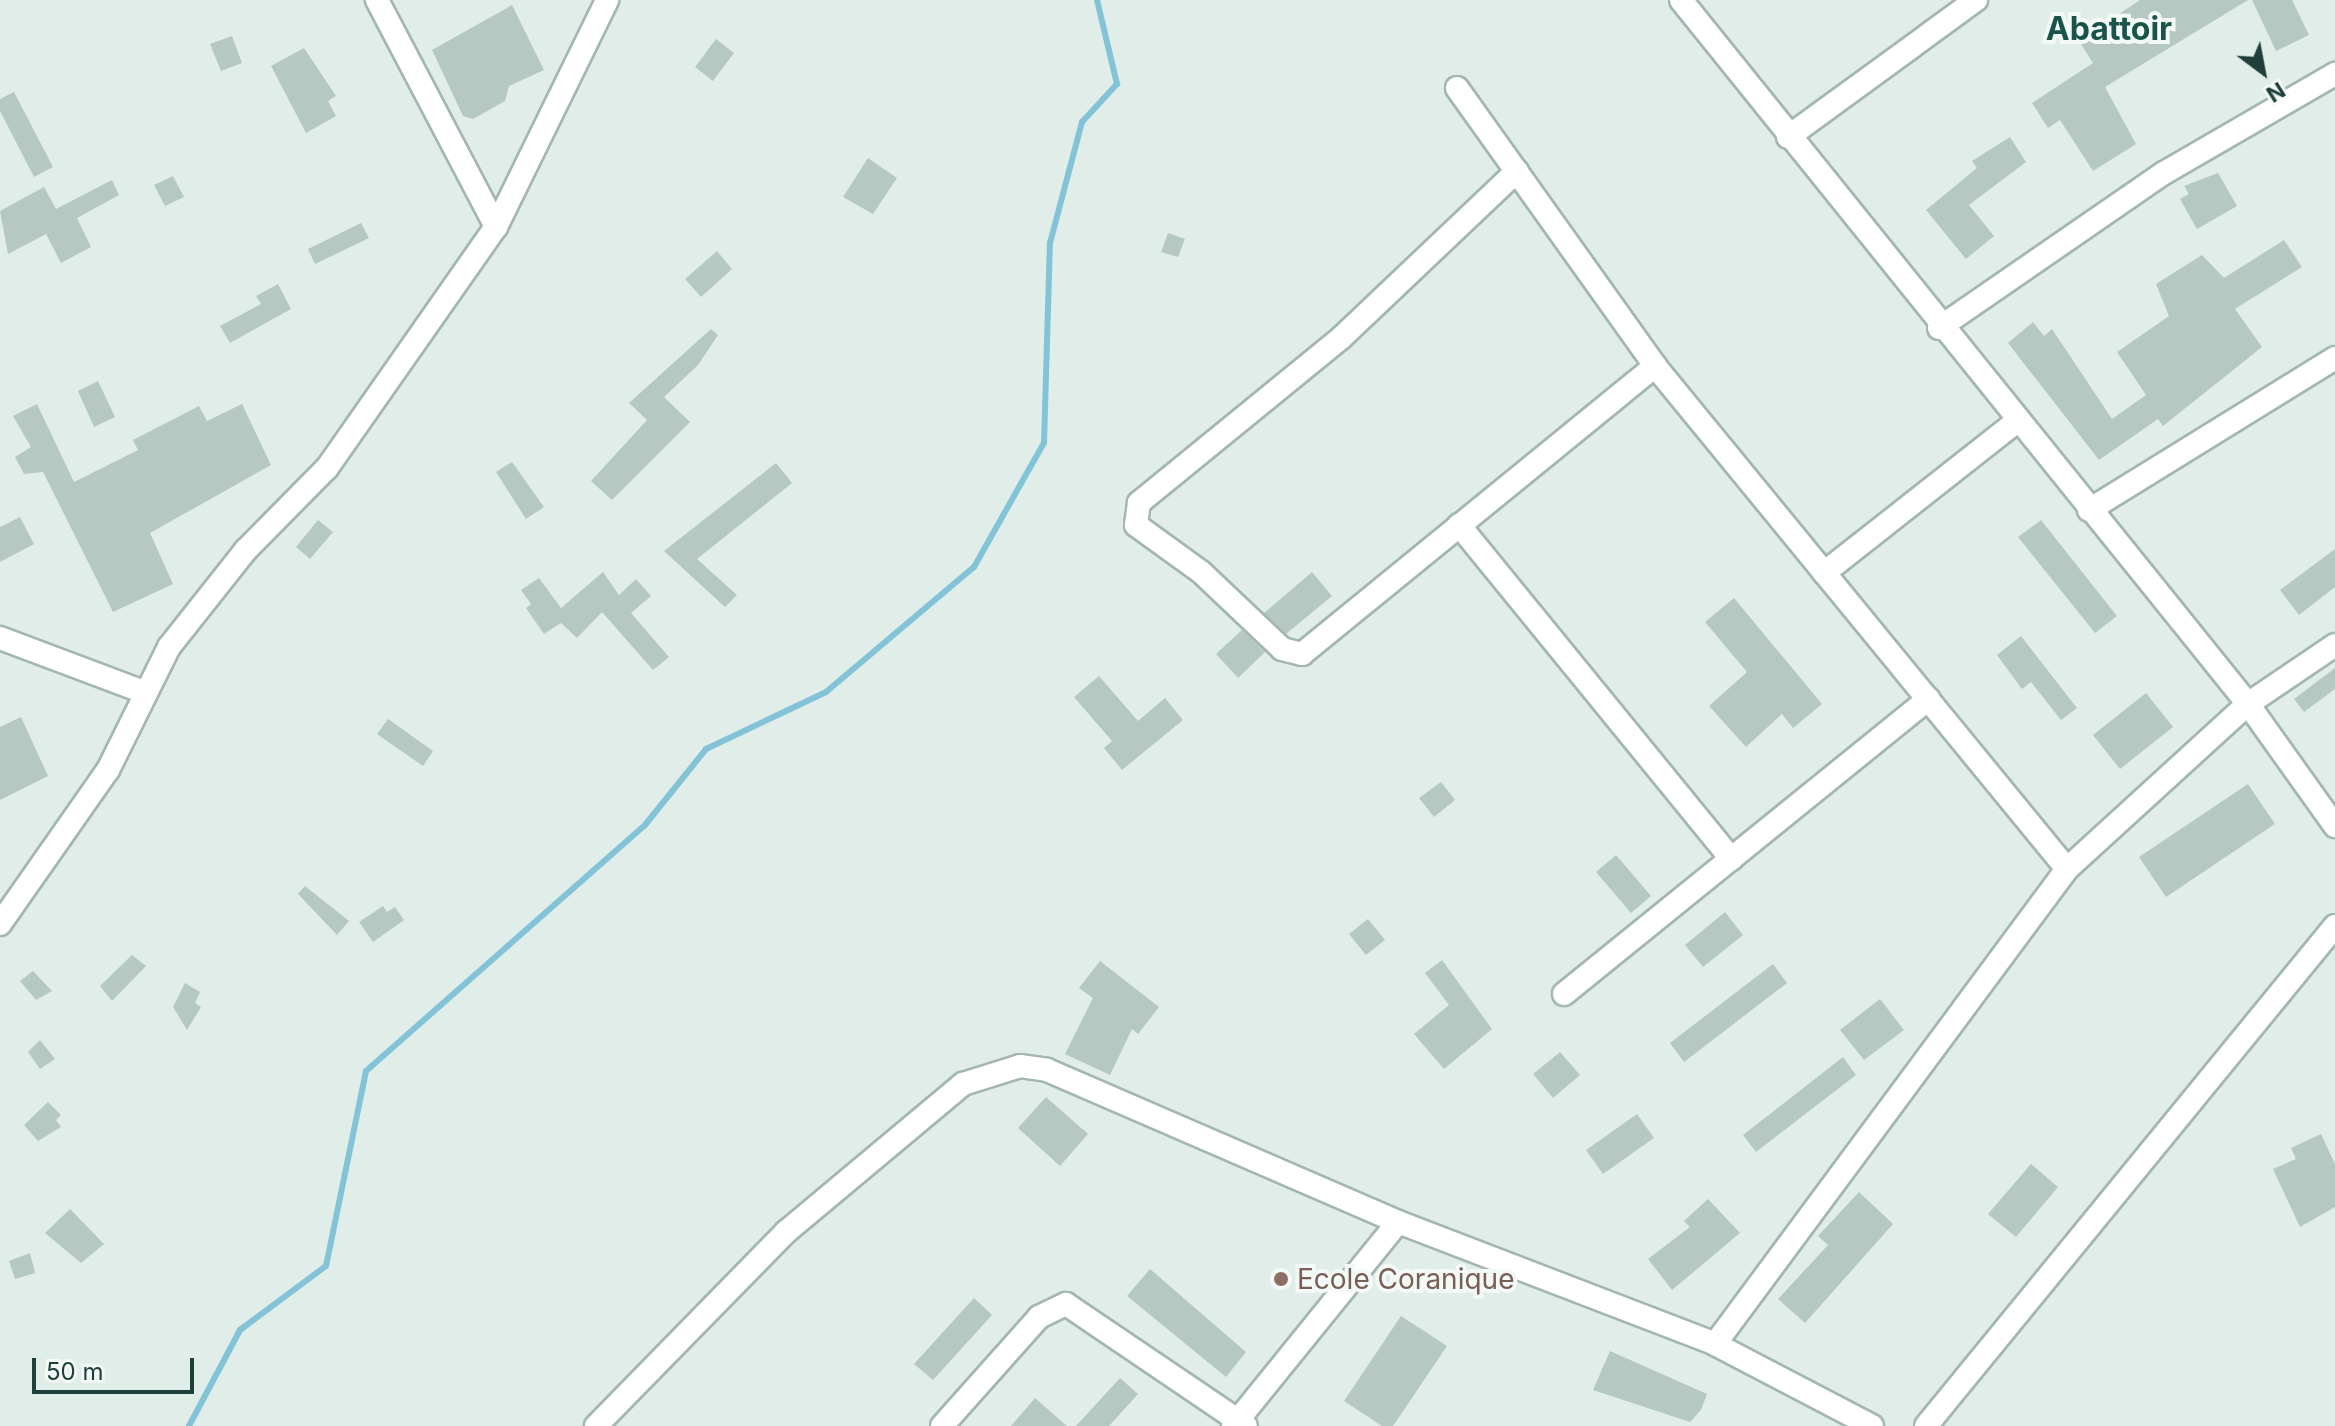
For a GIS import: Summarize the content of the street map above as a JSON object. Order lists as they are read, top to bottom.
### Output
{
  "districts": ["Abattoir"],
  "places": ["Ecole Coranique"],
  "scale_bar": "50 m",
  "north": "bottom right"
}
